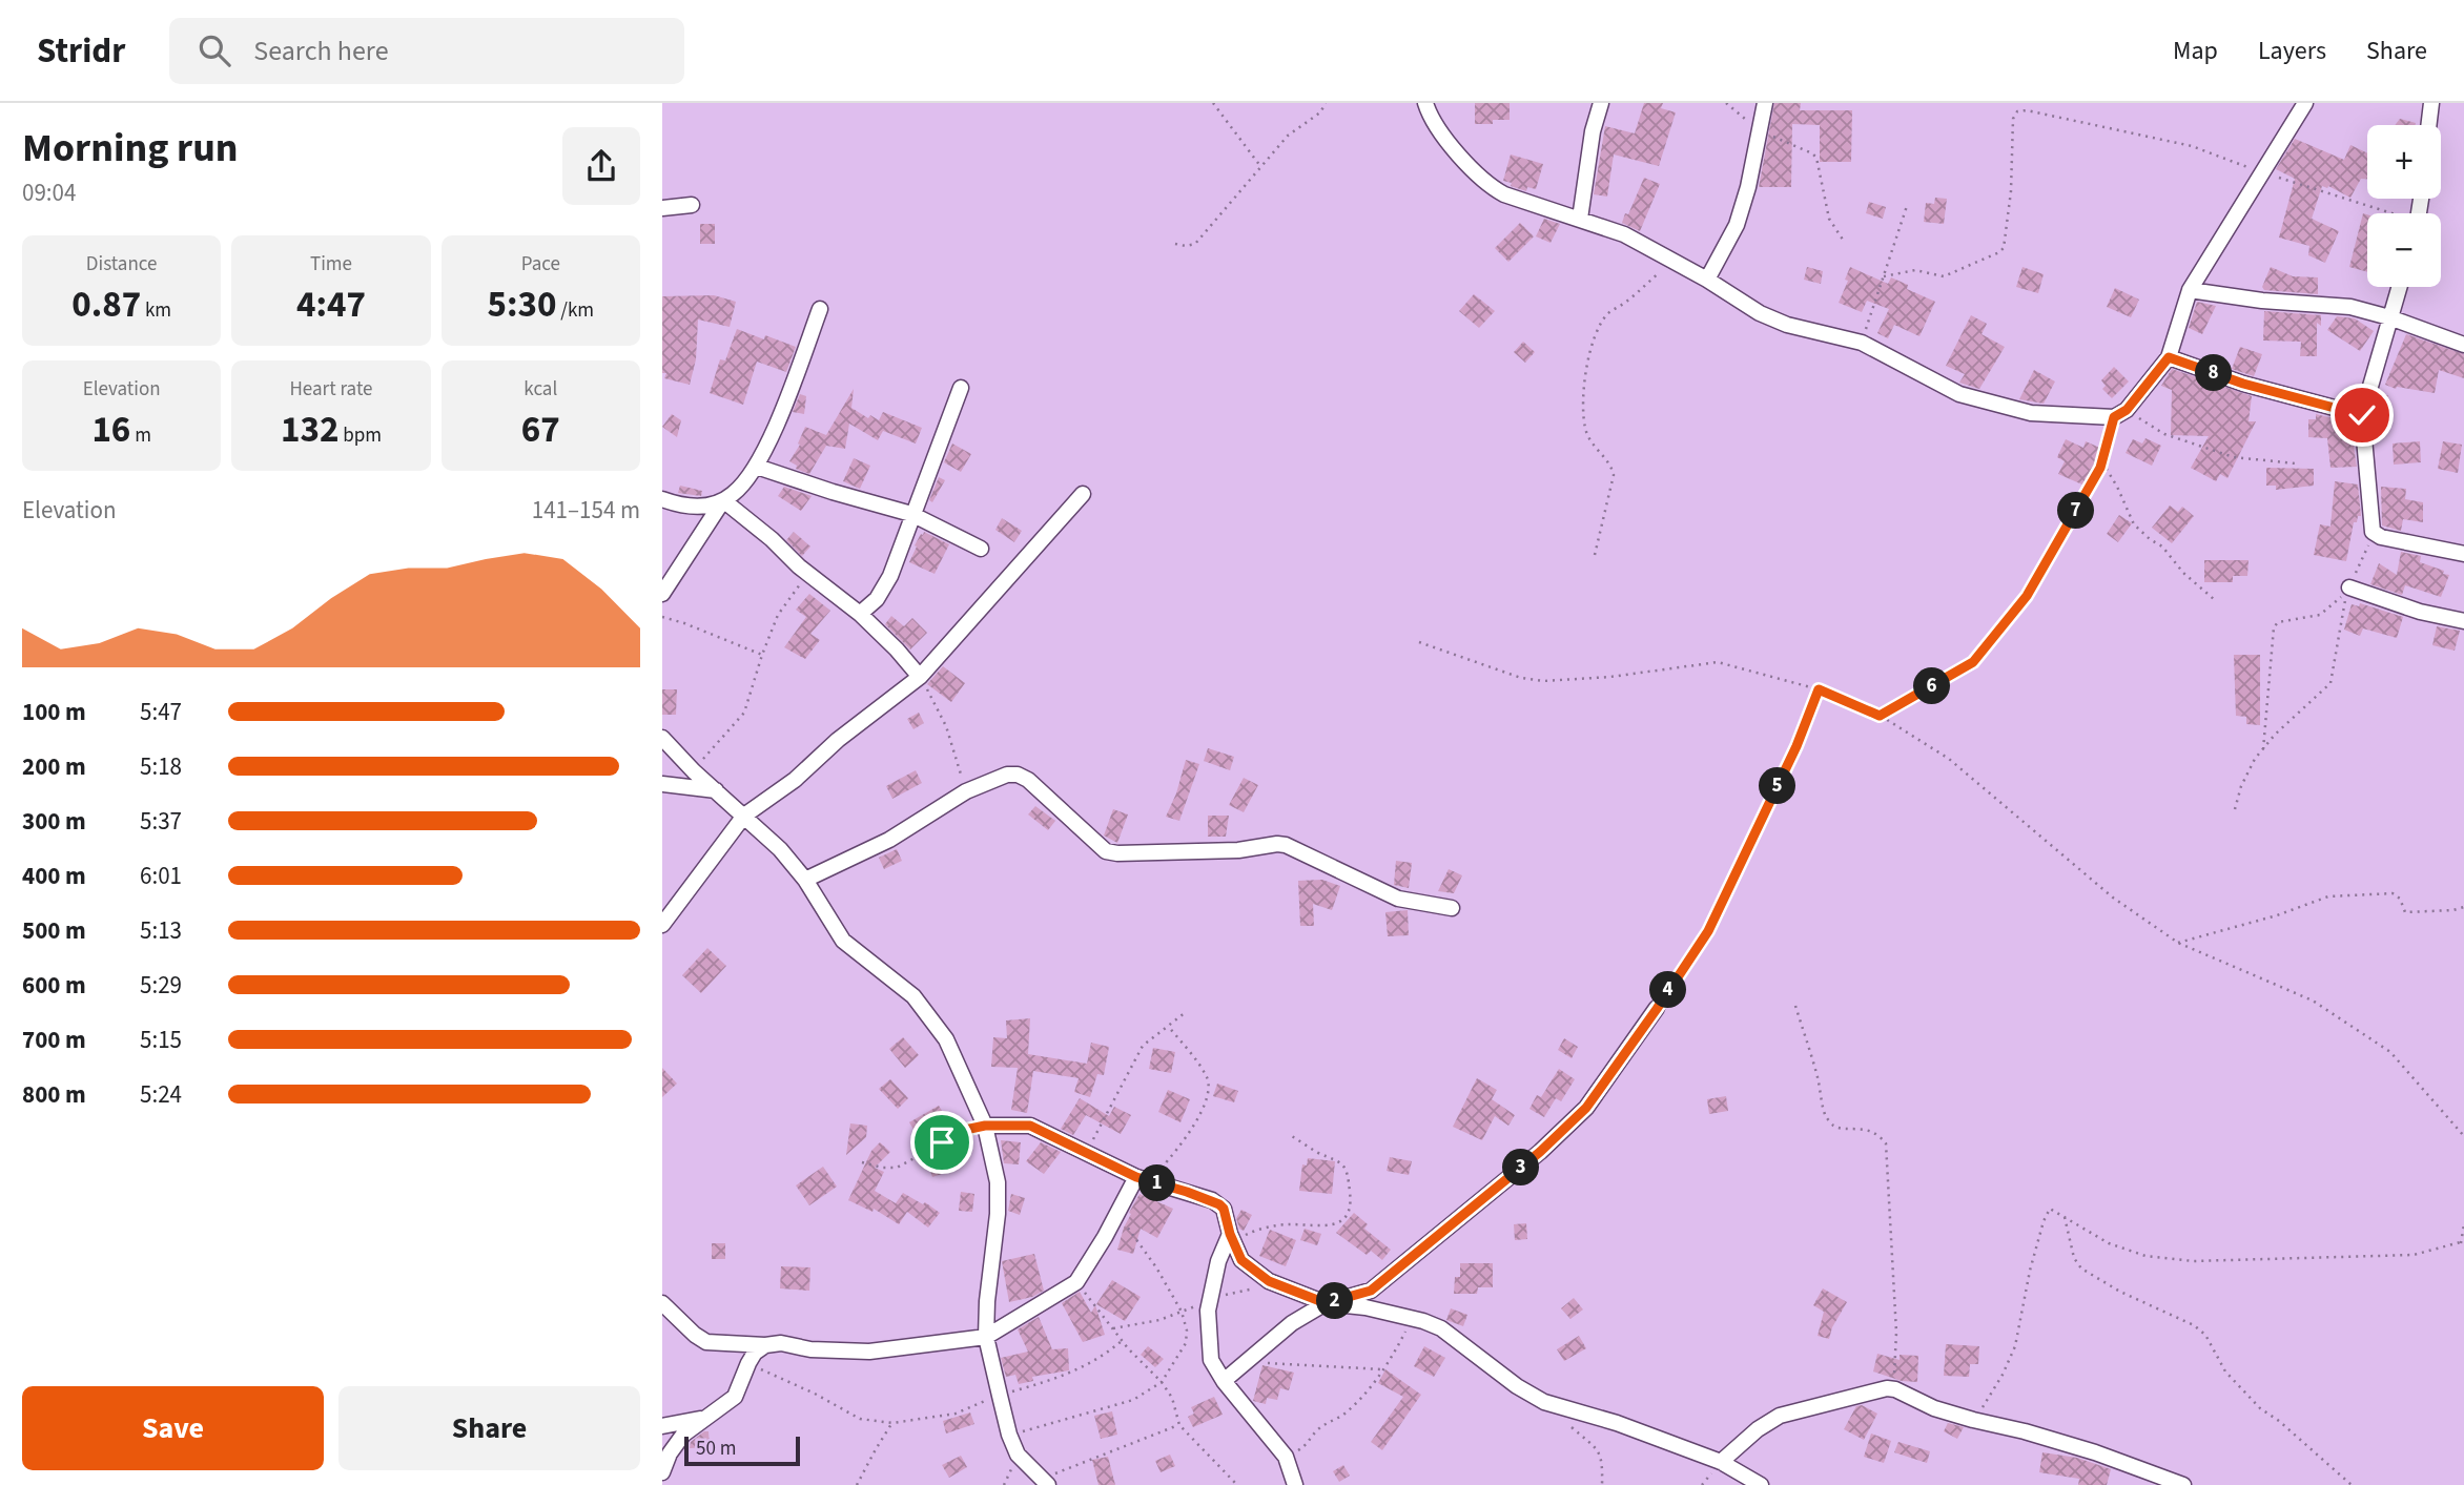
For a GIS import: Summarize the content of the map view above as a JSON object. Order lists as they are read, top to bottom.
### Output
{
  "scale_bar": "50 m",
  "page": {
    "header": "Stridr",
    "search": "Search here",
    "nav": ["Map", "Layers", "Share"],
    "heading": ["Morning run", "09:04"],
    "map_buttons": ["+", "−"],
    "stats": [
      ["Distance", "0.87 km"],
      ["Time", "4:47"],
      ["Pace", "5:30 /km"],
      ["Elevation", "16 m"],
      ["Heart rate", "132 bpm"],
      ["kcal", "67"]
    ],
    "pins": [
      "8",
      "7",
      "6",
      "5",
      "4",
      "3",
      "1",
      "2"
    ],
    "chart": ["Elevation", "141–154 m"],
    "list": [
      {
        "name": "100 m",
        "note": "5:47"
      },
      {
        "name": "200 m",
        "note": "5:18"
      },
      {
        "name": "300 m",
        "note": "5:37"
      },
      {
        "name": "400 m",
        "note": "6:01"
      },
      {
        "name": "500 m",
        "note": "5:13"
      },
      {
        "name": "600 m",
        "note": "5:29"
      },
      {
        "name": "700 m",
        "note": "5:15"
      },
      {
        "name": "800 m",
        "note": "5:24"
      }
    ],
    "buttons": ["Save", "Share"],
    "scale": "50 m"
  }
}
